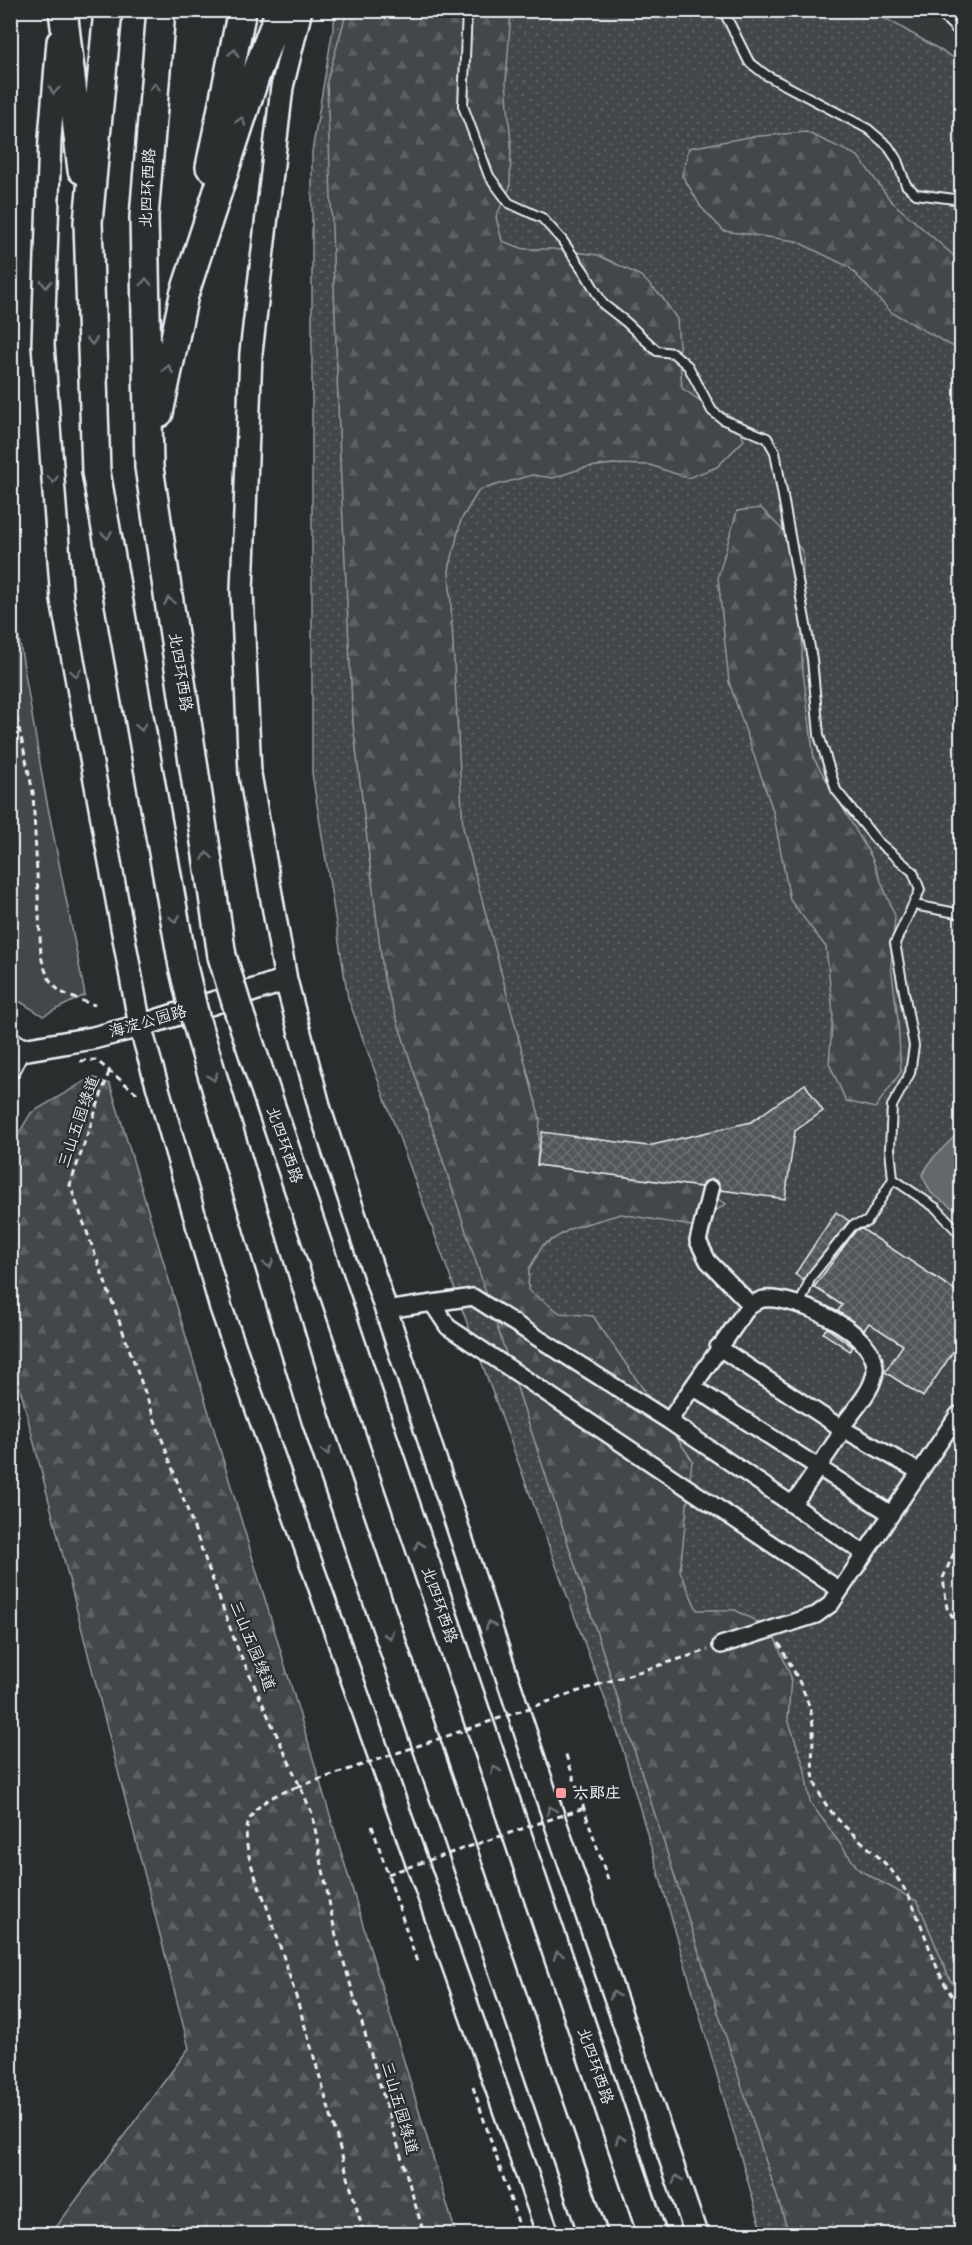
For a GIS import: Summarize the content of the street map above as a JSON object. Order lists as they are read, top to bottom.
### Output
{
  "streets": {
    "highway": ["北四环西路"],
    "street": ["海淀公园路"],
    "path": ["三山五园绿道"]
  },
  "places": {
    "transit": ["六郎庄"]
  }
}
